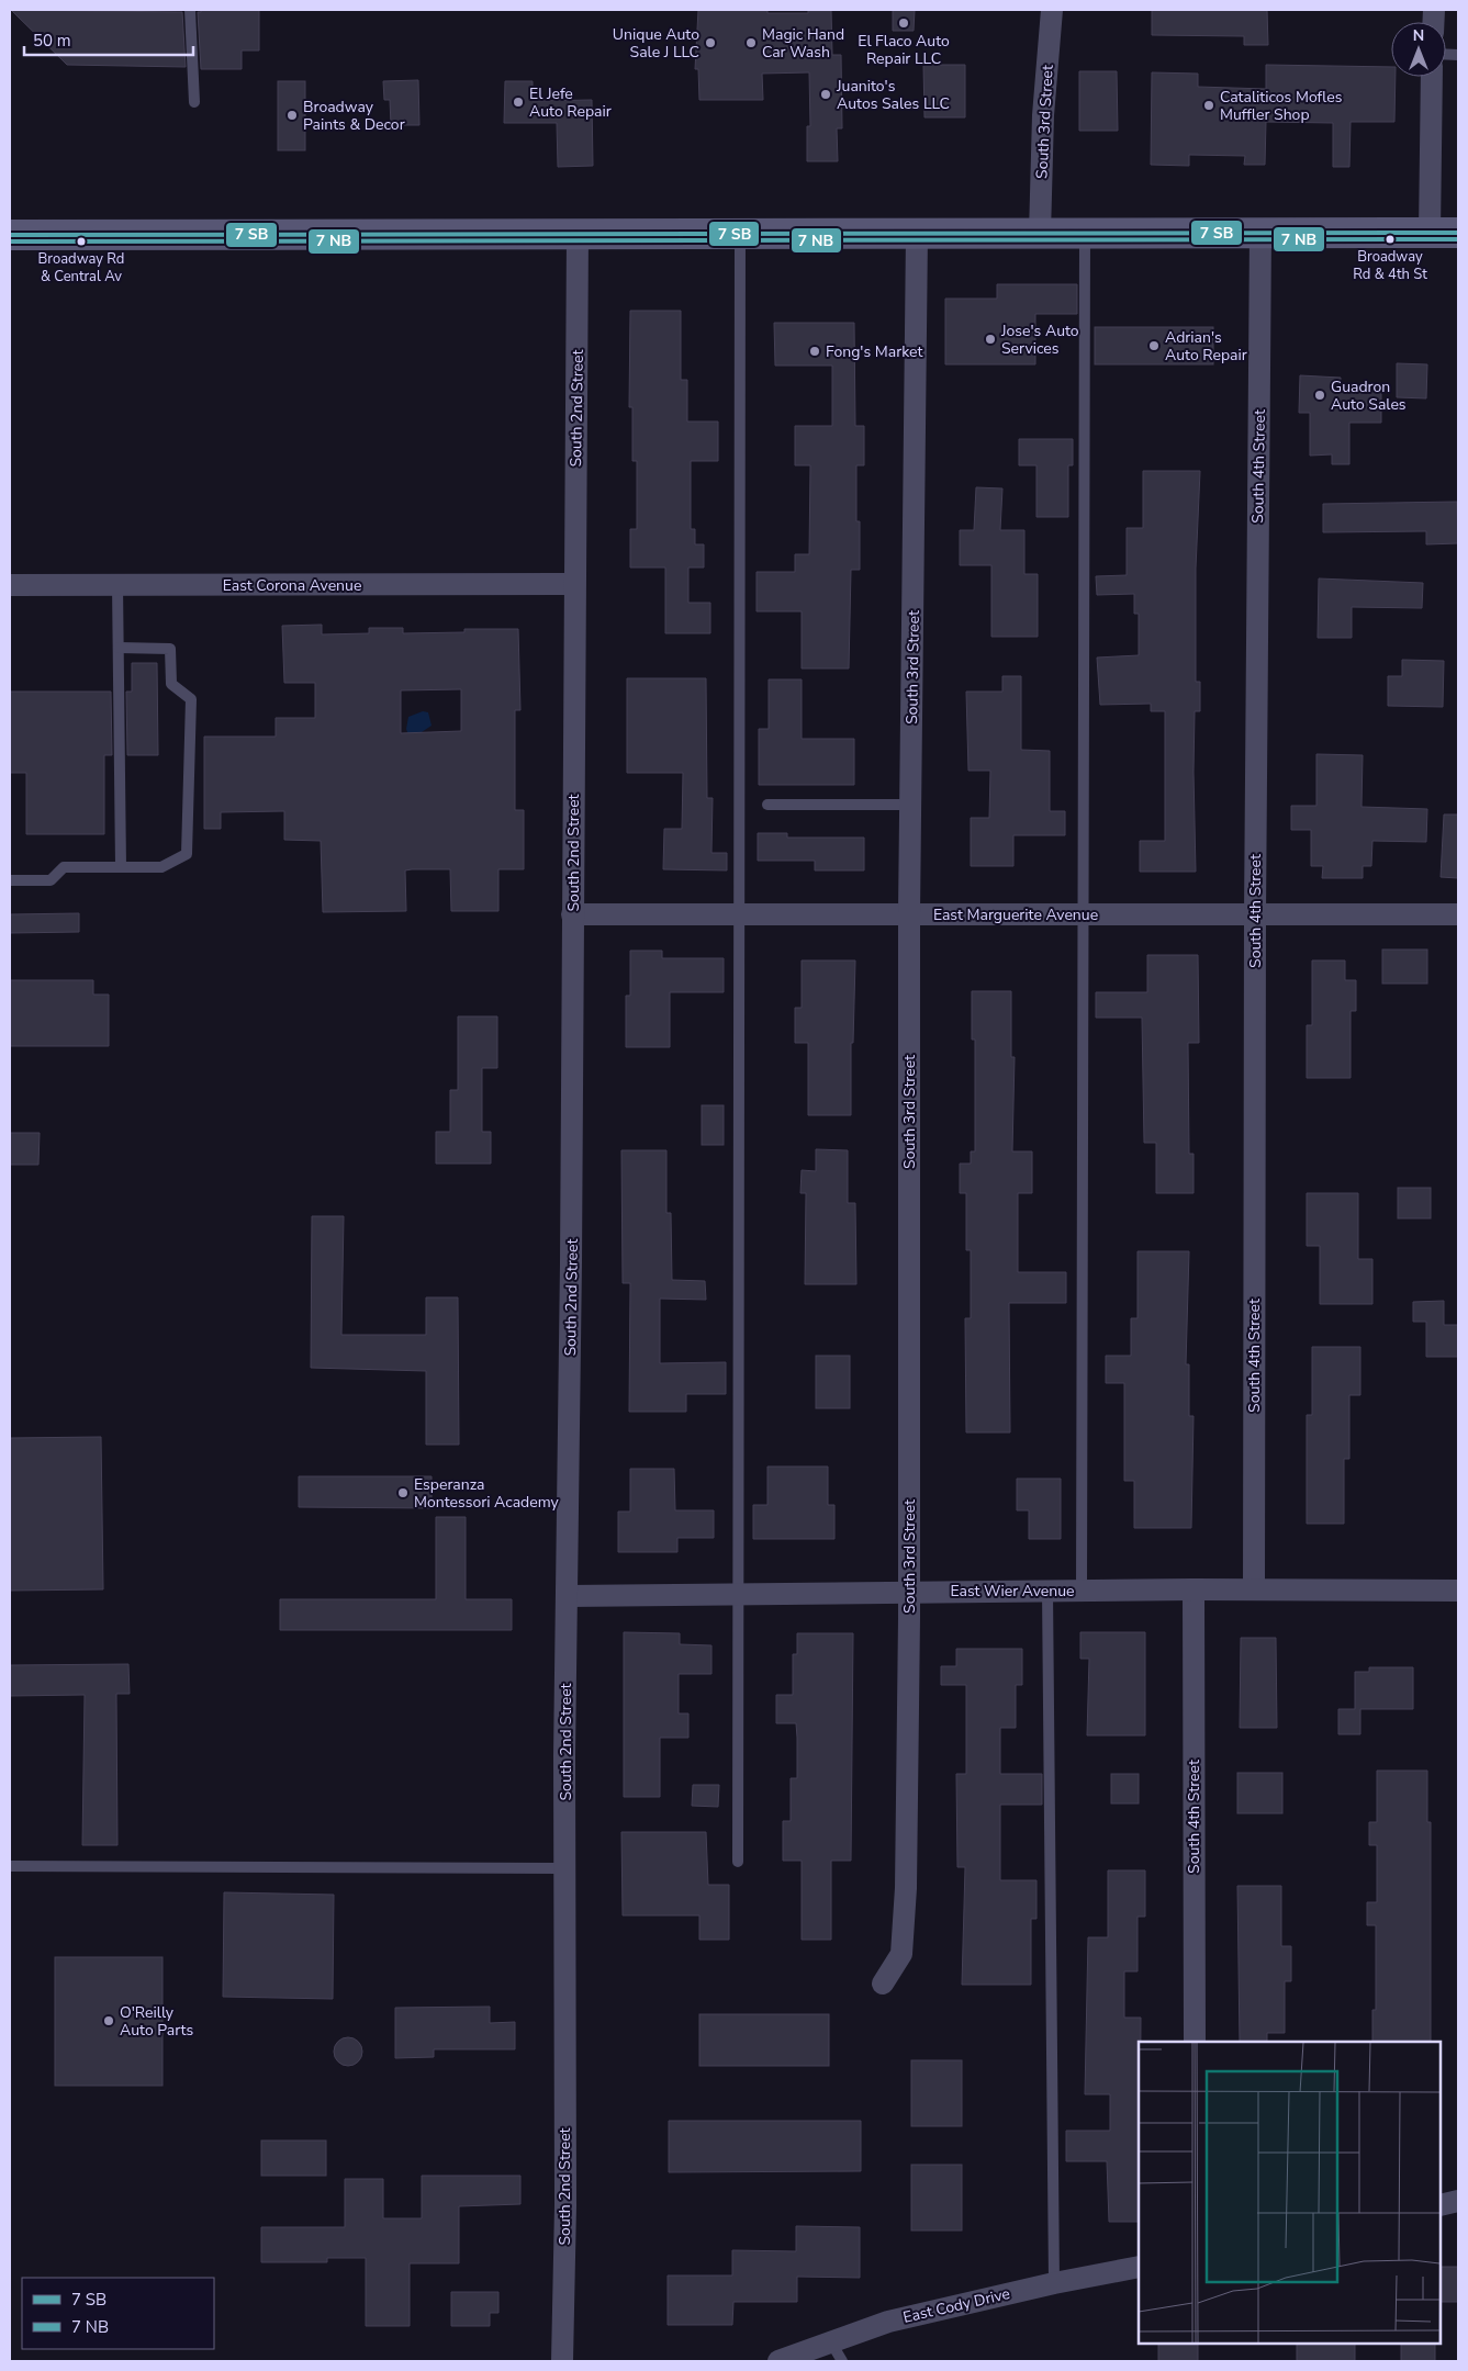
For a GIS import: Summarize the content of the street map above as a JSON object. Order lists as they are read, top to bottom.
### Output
{
  "streets": {
    "street": [
      "South 3rd Street",
      "South 2nd Street",
      "South 4th Street",
      "East Corona Avenue",
      "East Marguerite Avenue",
      "East Wier Avenue",
      "East Cody Drive"
    ]
  },
  "crossings": [
    ["South 3rd Street", "East Marguerite Avenue"],
    ["South 3rd Street", "East Wier Avenue"],
    ["South 2nd Street", "East Corona Avenue"],
    ["South 2nd Street", "East Marguerite Avenue"],
    ["South 2nd Street", "East Wier Avenue"],
    ["South 4th Street", "East Marguerite Avenue"],
    ["South 4th Street", "East Wier Avenue"]
  ],
  "places": [
    "El Flaco Auto Repair LLC",
    "Unique Auto Sale J LLC",
    "Magic Hand Car Wash",
    "Juanito's Autos Sales LLC",
    "El Jefe Auto Repair",
    "Cataliticos Mofles Muffler Shop",
    "Broadway Paints & Decor",
    "Broadway Rd & 4th St",
    "Broadway Rd & Central Av",
    "Jose's Auto Services",
    "Adrian's Auto Repair",
    "Fong's Market",
    "Guadron Auto Sales",
    "Esperanza Montessori Academy",
    "O'Reilly Auto Parts"
  ],
  "legend": ["7 SB", "7 NB"],
  "scale_bar": "50 m",
  "north": "top"
}
